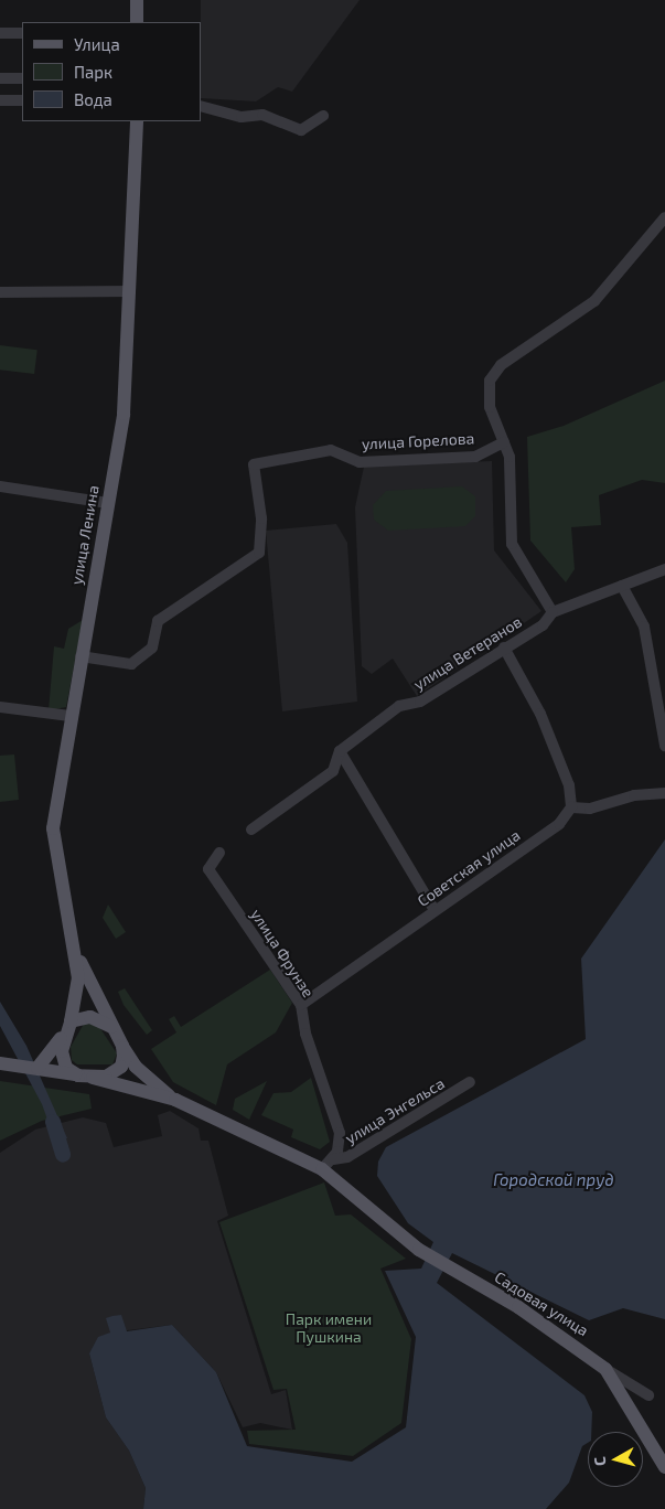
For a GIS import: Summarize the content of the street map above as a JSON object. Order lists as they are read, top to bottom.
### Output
{
  "streets": {
    "main road": ["улица Ленина", "Садовая улица"],
    "street": [
      "улица Горелова",
      "улица Ветеранов",
      "Советская улица",
      "улица Фрунзе",
      "улица Энгельса"
    ]
  },
  "crossings": [
    ["улица Горелова", "улица Ленина"],
    ["Советская улица", "улица Фрунзе"],
    ["улица Фрунзе", "улица Энгельса"]
  ],
  "water": ["Городской пруд"],
  "parks": ["Парк имени Пушкина"],
  "legend": ["Улица", "Парк", "Вода"],
  "north": "left"
}
